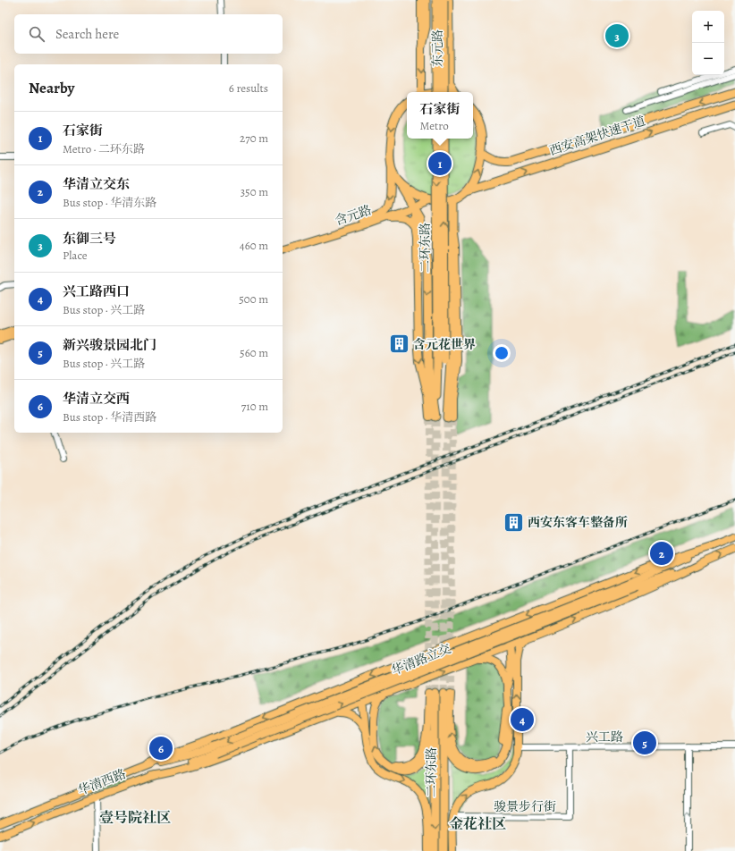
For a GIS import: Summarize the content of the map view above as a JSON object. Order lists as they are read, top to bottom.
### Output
{
  "streets": {
    "highway": ["西安高架快速干道", "二环东路"],
    "main road": [
      "东元路",
      "含元路",
      "华清路立交",
      "华清西路"
    ],
    "street": ["兴工路", "骏景步行街"]
  },
  "crossings": [
    ["华清路立交", "华清西路"],
    ["兴工路", "骏景步行街"]
  ],
  "districts": ["壹号院社区", "金花社区"],
  "places": {
    "building": ["含元花世界", "西安东客车整备所"]
  },
  "page": {
    "map_buttons": ["+", "−"],
    "search": "Search here",
    "pins": [
      "3",
      "1",
      "2",
      "4",
      "5",
      "6"
    ],
    "heading": ["Nearby", "6 results"],
    "popup": ["石家街", "Metro"],
    "list": [
      {
        "mark": "1",
        "name": "石家街",
        "note": "Metro · 二环东路",
        "value": "270 m"
      },
      {
        "mark": "2",
        "name": "华清立交东",
        "note": "Bus stop · 华清东路",
        "value": "350 m"
      },
      {
        "mark": "3",
        "name": "东御三号",
        "note": "Place",
        "value": "460 m"
      },
      {
        "mark": "4",
        "name": "兴工路西口",
        "note": "Bus stop · 兴工路",
        "value": "500 m"
      },
      {
        "mark": "5",
        "name": "新兴骏景园北门",
        "note": "Bus stop · 兴工路",
        "value": "560 m"
      },
      {
        "mark": "6",
        "name": "华清立交西",
        "note": "Bus stop · 华清西路",
        "value": "710 m"
      }
    ]
  }
}
